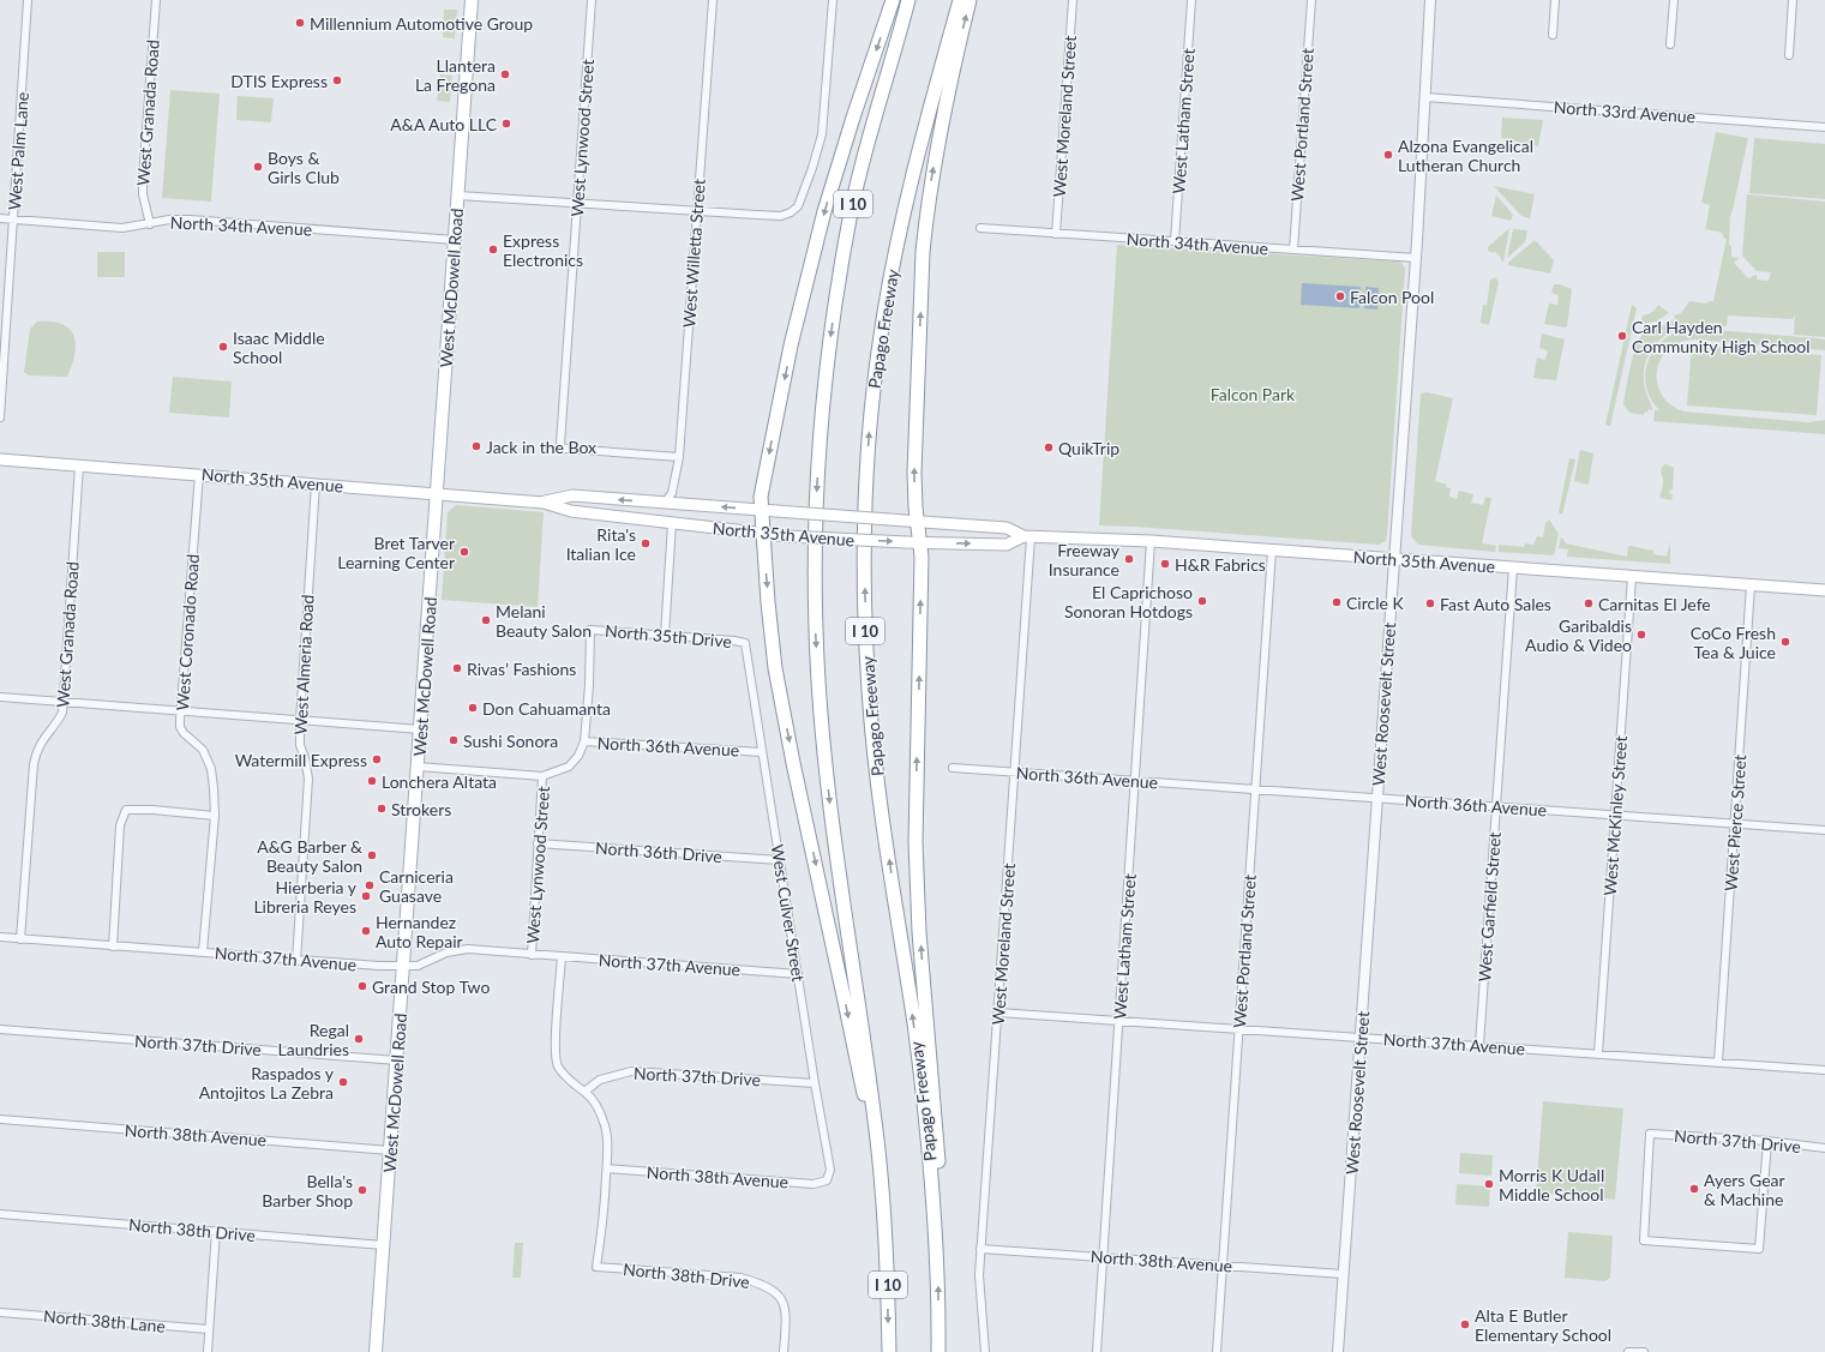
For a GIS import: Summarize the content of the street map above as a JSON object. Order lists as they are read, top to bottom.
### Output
{
  "streets": {
    "highway": ["I 10", "Papago Freeway"],
    "main road": ["West McDowell Road", "North 35th Avenue"],
    "street": [
      "North 33rd Avenue",
      "West Granada Road",
      "West Moreland Street",
      "West Latham Street",
      "West Portland Street",
      "West Lynwood Street",
      "West Palm Lane",
      "North 34th Avenue",
      "West Willetta Street",
      "West Coronado Road",
      "North 35th Drive",
      "West Almeria Road",
      "West Roosevelt Street",
      "North 36th Avenue",
      "West McKinley Street",
      "West Pierce Street",
      "North 36th Drive",
      "West Garfield Street",
      "West Culver Street",
      "North 37th Avenue",
      "North 37th Drive",
      "North 38th Avenue",
      "North 38th Drive",
      "North 38th Lane"
    ]
  },
  "crossings": [
    ["North 33rd Avenue", "West Roosevelt Street"],
    ["West Granada Road", "North 34th Avenue"],
    ["West Granada Road", "North 35th Avenue"],
    ["West Granada Road", "North 37th Avenue"],
    ["West Moreland Street", "North 34th Avenue"],
    ["West Moreland Street", "North 35th Avenue"],
    ["West Moreland Street", "North 36th Avenue"],
    ["West Moreland Street", "North 37th Avenue"],
    ["West Moreland Street", "North 38th Avenue"],
    ["West Latham Street", "North 34th Avenue"],
    ["West Latham Street", "North 35th Avenue"],
    ["West Latham Street", "North 36th Avenue"],
    ["West Latham Street", "North 37th Avenue"],
    ["West Latham Street", "North 38th Avenue"],
    ["West Portland Street", "North 34th Avenue"],
    ["West Portland Street", "North 35th Avenue"],
    ["West Portland Street", "North 36th Avenue"],
    ["West Portland Street", "North 37th Avenue"],
    ["West Portland Street", "North 38th Avenue"],
    ["West Lynwood Street", "West Willetta Street"],
    ["West Lynwood Street", "North 36th Avenue"],
    ["West Lynwood Street", "North 36th Drive"],
    ["West Lynwood Street", "North 37th Avenue"],
    ["West Palm Lane", "North 34th Avenue"],
    ["North 34th Avenue", "West McDowell Road"],
    ["North 34th Avenue", "West Roosevelt Street"],
    ["West Willetta Street", "North 35th Avenue"],
    ["West McDowell Road", "North 35th Avenue"],
    ["West McDowell Road", "North 36th Avenue"],
    ["West McDowell Road", "North 37th Avenue"],
    ["West McDowell Road", "North 37th Drive"],
    ["West McDowell Road", "North 38th Avenue"],
    ["West McDowell Road", "North 38th Drive"],
    ["North 35th Avenue", "West Coronado Road"],
    ["North 35th Avenue", "West Almeria Road"],
    ["North 35th Avenue", "West Roosevelt Street"],
    ["North 35th Avenue", "West McKinley Street"],
    ["North 35th Avenue", "West Pierce Street"],
    ["North 35th Avenue", "West Garfield Street"],
    ["West Coronado Road", "North 37th Avenue"],
    ["North 35th Drive", "North 36th Avenue"],
    ["North 35th Drive", "West Culver Street"],
    ["West Almeria Road", "North 37th Avenue"],
    ["West Roosevelt Street", "North 36th Avenue"],
    ["West Roosevelt Street", "North 37th Avenue"],
    ["West Roosevelt Street", "North 38th Avenue"],
    ["North 36th Avenue", "West McKinley Street"],
    ["North 36th Avenue", "West Pierce Street"],
    ["North 36th Avenue", "West Garfield Street"],
    ["North 36th Avenue", "West Culver Street"],
    ["West McKinley Street", "North 37th Avenue"],
    ["West Pierce Street", "North 37th Avenue"],
    ["North 36th Drive", "West Culver Street"],
    ["West Garfield Street", "North 37th Avenue"],
    ["West Culver Street", "North 37th Avenue"],
    ["West Culver Street", "North 37th Drive"],
    ["West Culver Street", "North 38th Avenue"],
    ["North 38th Avenue", "North 38th Drive"]
  ],
  "parks": ["Falcon Park"],
  "places": [
    "Millennium Automotive Group",
    "Llantera La Fregona",
    "DTIS Express",
    "A&A Auto LLC",
    "Alzona Evangelical Lutheran Church",
    "Boys & Girls Club",
    "Express Electronics",
    "Falcon Pool",
    "Carl Hayden Community High School",
    "Isaac Middle School",
    "Jack in the Box",
    "QuikTrip",
    "Rita's Italian Ice",
    "Bret Tarver Learning Center",
    "Freeway Insurance",
    "H&R Fabrics",
    "El Caprichoso Sonoran Hotdogs",
    "Circle K",
    "Fast Auto Sales",
    "Carnitas El Jefe",
    "Melani Beauty Salon",
    "Garibaldis Audio & Video",
    "CoCo Fresh Tea & Juice",
    "Rivas’ Fashions",
    "Don Cahuamanta",
    "Sushi Sonora",
    "Watermill Express",
    "Lonchera Altata",
    "Strokers",
    "A&G Barber & Beauty Salon",
    "Carniceria Guasave",
    "Hierberia y Libreria Reyes",
    "Hernandez Auto Repair",
    "Grand Stop Two",
    "Regal Laundries",
    "Raspados y Antojitos La Zebra",
    "Morris K Udall Middle School",
    "Ayers Gear & Machine",
    "Bella's Barber Shop",
    "Alta E Butler Elementary School"
  ]
}
